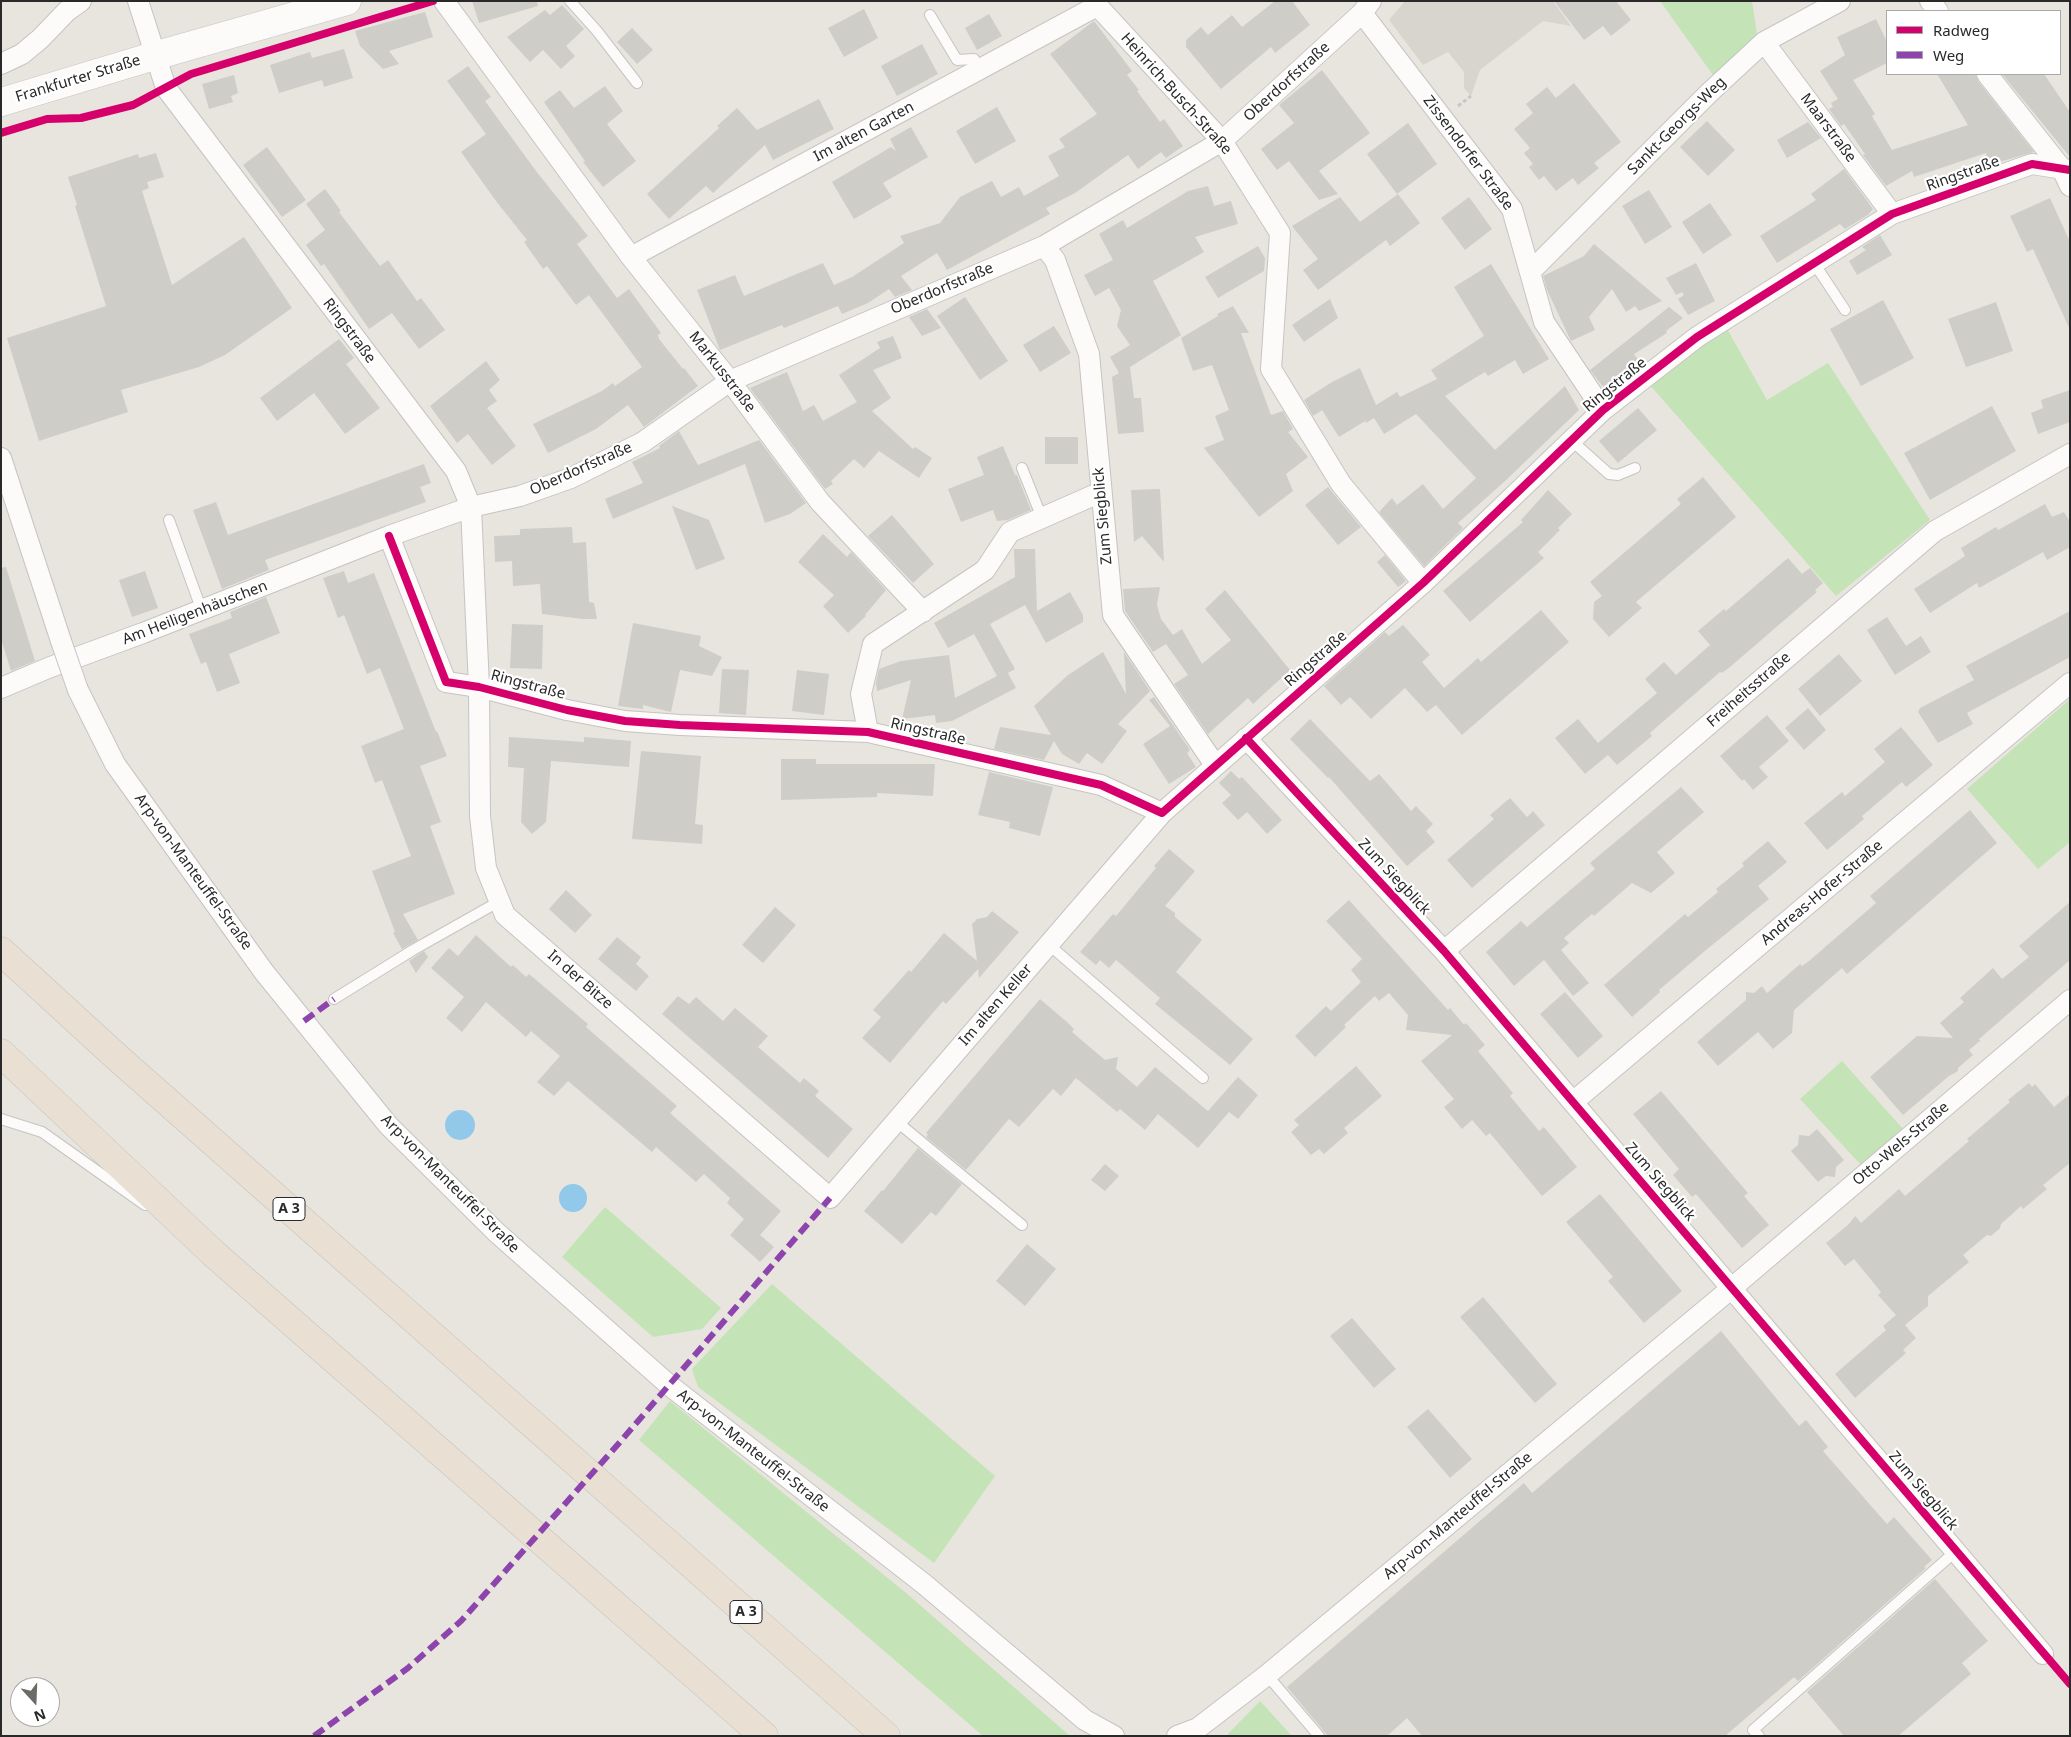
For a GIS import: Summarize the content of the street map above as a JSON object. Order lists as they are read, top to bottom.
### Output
{
  "streets": {
    "highway": ["A 3"],
    "main road": ["Frankfurter Straße"],
    "street": [
      "Oberdorfstraße",
      "Heinrich-Busch-Straße",
      "Sankt-Georgs-Weg",
      "Maarstraße",
      "Im alten Garten",
      "Zissendorfer Straße",
      "Ringstraße",
      "Markusstraße",
      "Zum Siegblick",
      "Am Heiligenhäuschen",
      "Freiheitsstraße",
      "Arp-von-Manteuffel-Straße",
      "Andreas-Hofer-Straße",
      "In der Bitze",
      "Im alten Keller",
      "Otto-Wels-Straße"
    ]
  },
  "crossings": [
    ["Frankfurter Straße", "Ringstraße"],
    ["Oberdorfstraße", "Heinrich-Busch-Straße"],
    ["Oberdorfstraße", "Zissendorfer Straße"],
    ["Oberdorfstraße", "Ringstraße"],
    ["Oberdorfstraße", "Markusstraße"],
    ["Oberdorfstraße", "Zum Siegblick"],
    ["Oberdorfstraße", "Am Heiligenhäuschen"],
    ["Heinrich-Busch-Straße", "Im alten Garten"],
    ["Heinrich-Busch-Straße", "Ringstraße"],
    ["Sankt-Georgs-Weg", "Maarstraße"],
    ["Sankt-Georgs-Weg", "Zissendorfer Straße"],
    ["Maarstraße", "Ringstraße"],
    ["Im alten Garten", "Markusstraße"],
    ["Zissendorfer Straße", "Ringstraße"],
    ["Ringstraße", "Zum Siegblick"],
    ["Ringstraße", "Am Heiligenhäuschen"],
    ["Ringstraße", "In der Bitze"],
    ["Ringstraße", "Im alten Keller"],
    ["Zum Siegblick", "Freiheitsstraße"],
    ["Zum Siegblick", "Arp-von-Manteuffel-Straße"],
    ["Zum Siegblick", "Andreas-Hofer-Straße"],
    ["Zum Siegblick", "Otto-Wels-Straße"],
    ["Arp-von-Manteuffel-Straße", "Otto-Wels-Straße"],
    ["In der Bitze", "Im alten Keller"]
  ],
  "legend": ["Radweg", "Weg"],
  "north": "bottom"
}
